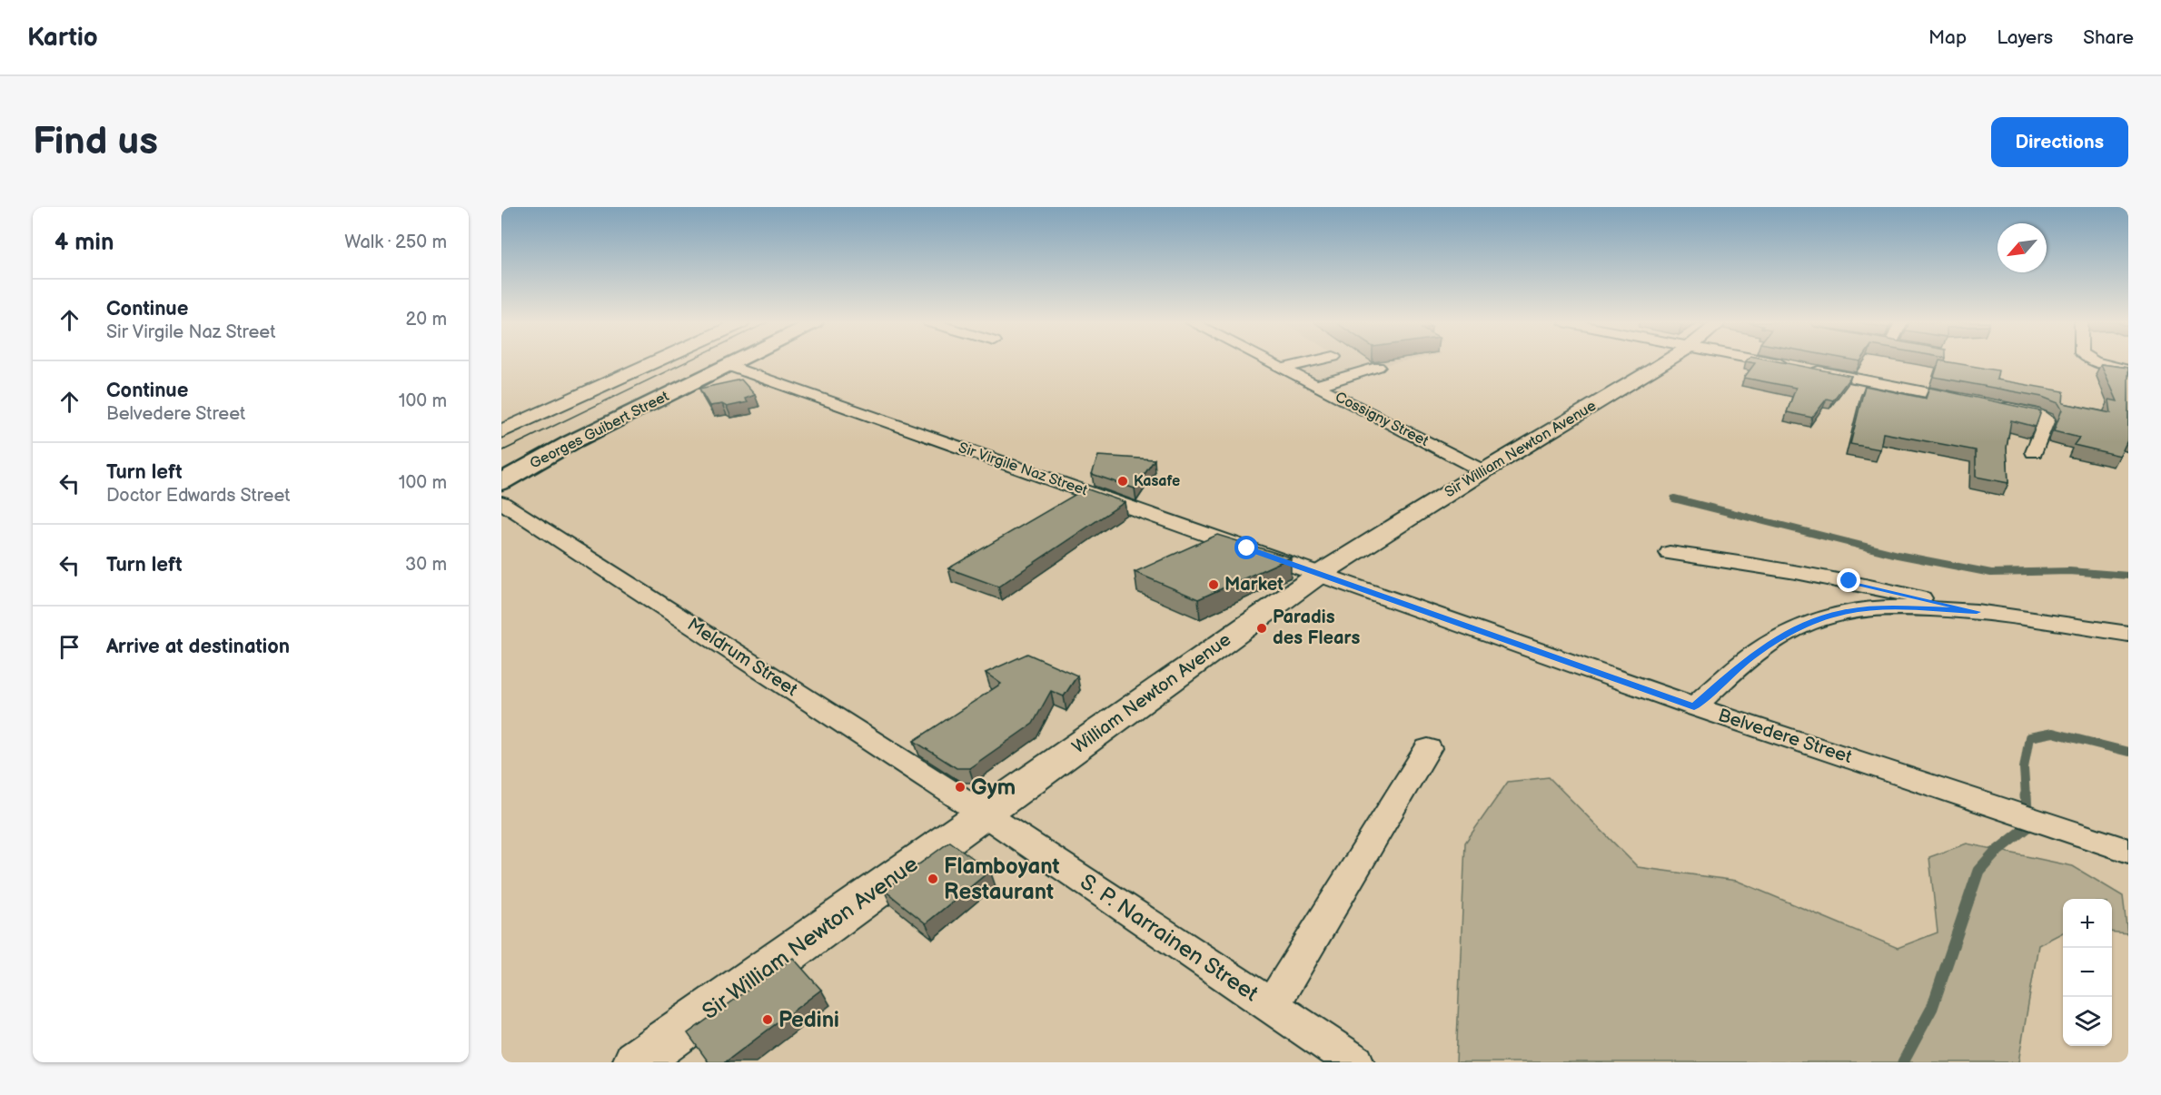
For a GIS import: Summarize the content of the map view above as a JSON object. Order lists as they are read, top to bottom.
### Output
{
  "streets": {
    "main road": ["Georges Guibert Street"],
    "street": [
      "Cossigny Street",
      "Sir William Newton Avenue",
      "Sir Virgile Naz Street",
      "Meldrum Street",
      "William Newton Avenue",
      "Belvedere Street",
      "S. P. Narrainen Street"
    ]
  },
  "crossings": [
    ["Cossigny Street", "Sir William Newton Avenue"],
    ["Georges Guibert Street", "Sir Virgile Naz Street"],
    ["Sir William Newton Avenue", "Sir Virgile Naz Street"],
    ["Sir William Newton Avenue", "Meldrum Street"],
    ["Sir William Newton Avenue", "William Newton Avenue"],
    ["Sir William Newton Avenue", "Belvedere Street"],
    ["Sir William Newton Avenue", "S. P. Narrainen Street"],
    ["Sir Virgile Naz Street", "William Newton Avenue"],
    ["Sir Virgile Naz Street", "Belvedere Street"],
    ["Meldrum Street", "William Newton Avenue"],
    ["Meldrum Street", "S. P. Narrainen Street"],
    ["William Newton Avenue", "Belvedere Street"],
    ["William Newton Avenue", "S. P. Narrainen Street"]
  ],
  "places": [
    "Kasafe",
    "Market",
    "Paradis des Flears",
    "Gym",
    "Flamboyant Restaurant",
    "Pedini"
  ],
  "north": "bottom left",
  "page": {
    "header": "Kartio",
    "nav": ["Map", "Layers", "Share"],
    "buttons": "Directions",
    "title": "Find us",
    "heading": ["4 min", "Walk · 250 m"],
    "list": [
      ["Continue", "Sir Virgile Naz Street", "20 m"],
      ["Continue", "Belvedere Street", "100 m"],
      ["Turn left", "Doctor Edwards Street", "100 m"],
      ["Turn left", "30 m"],
      "Arrive at destination"
    ],
    "map_buttons": ["+", "−"]
  }
}
